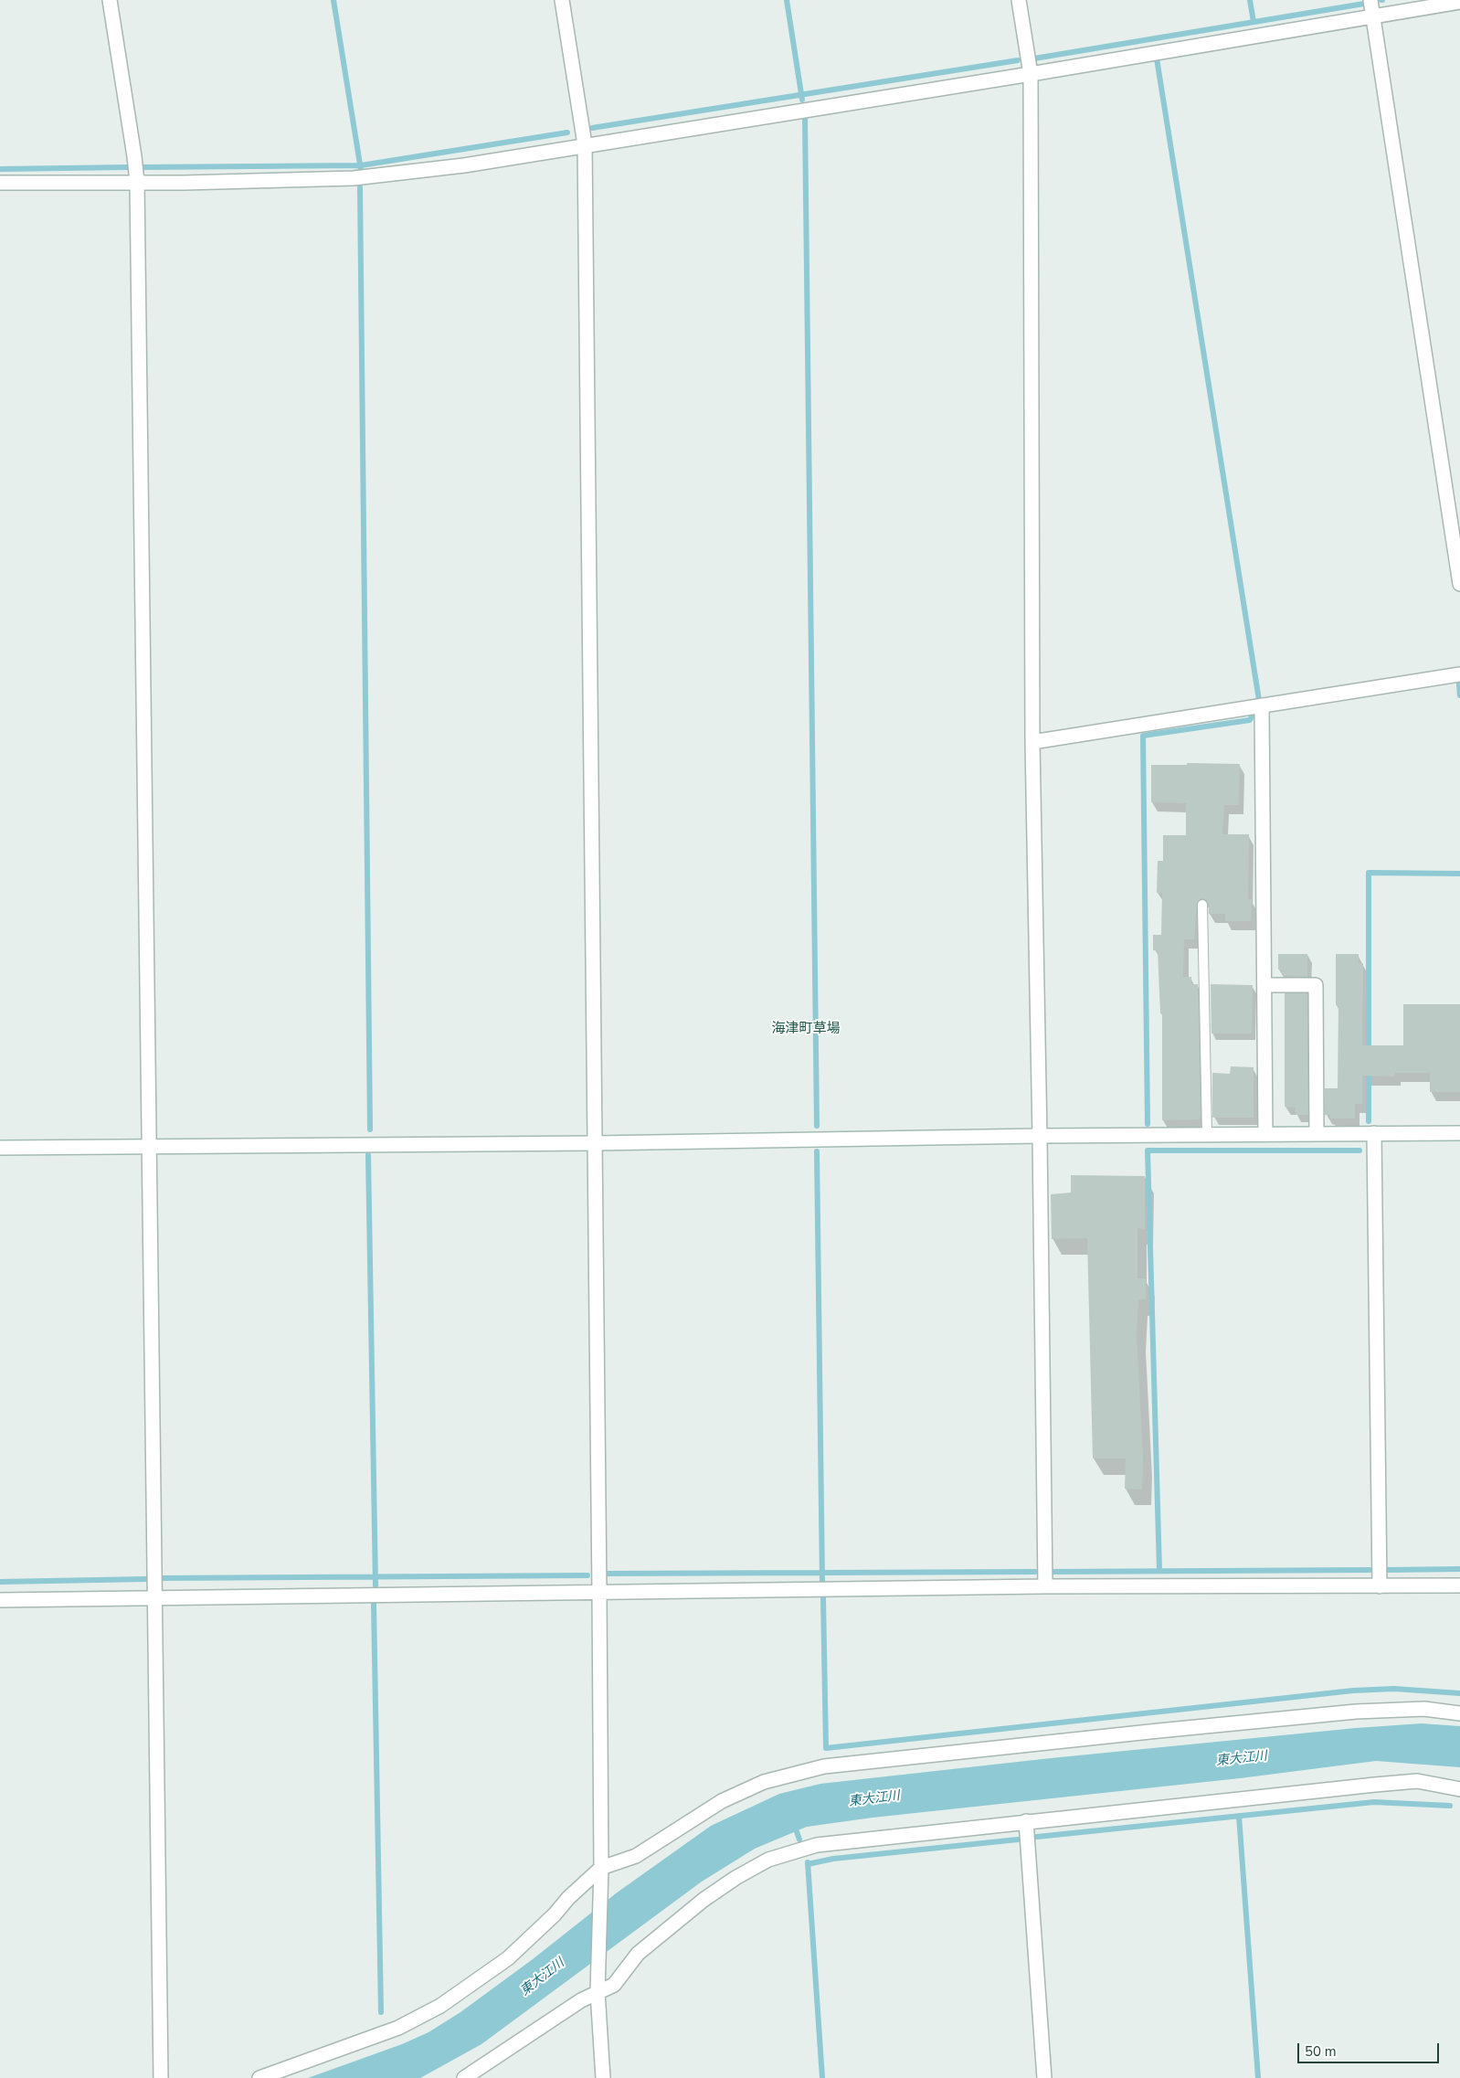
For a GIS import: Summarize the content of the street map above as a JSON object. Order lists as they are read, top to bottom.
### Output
{
  "districts": ["海津町草場"],
  "water": ["東大江川"],
  "scale_bar": "50 m"
}
